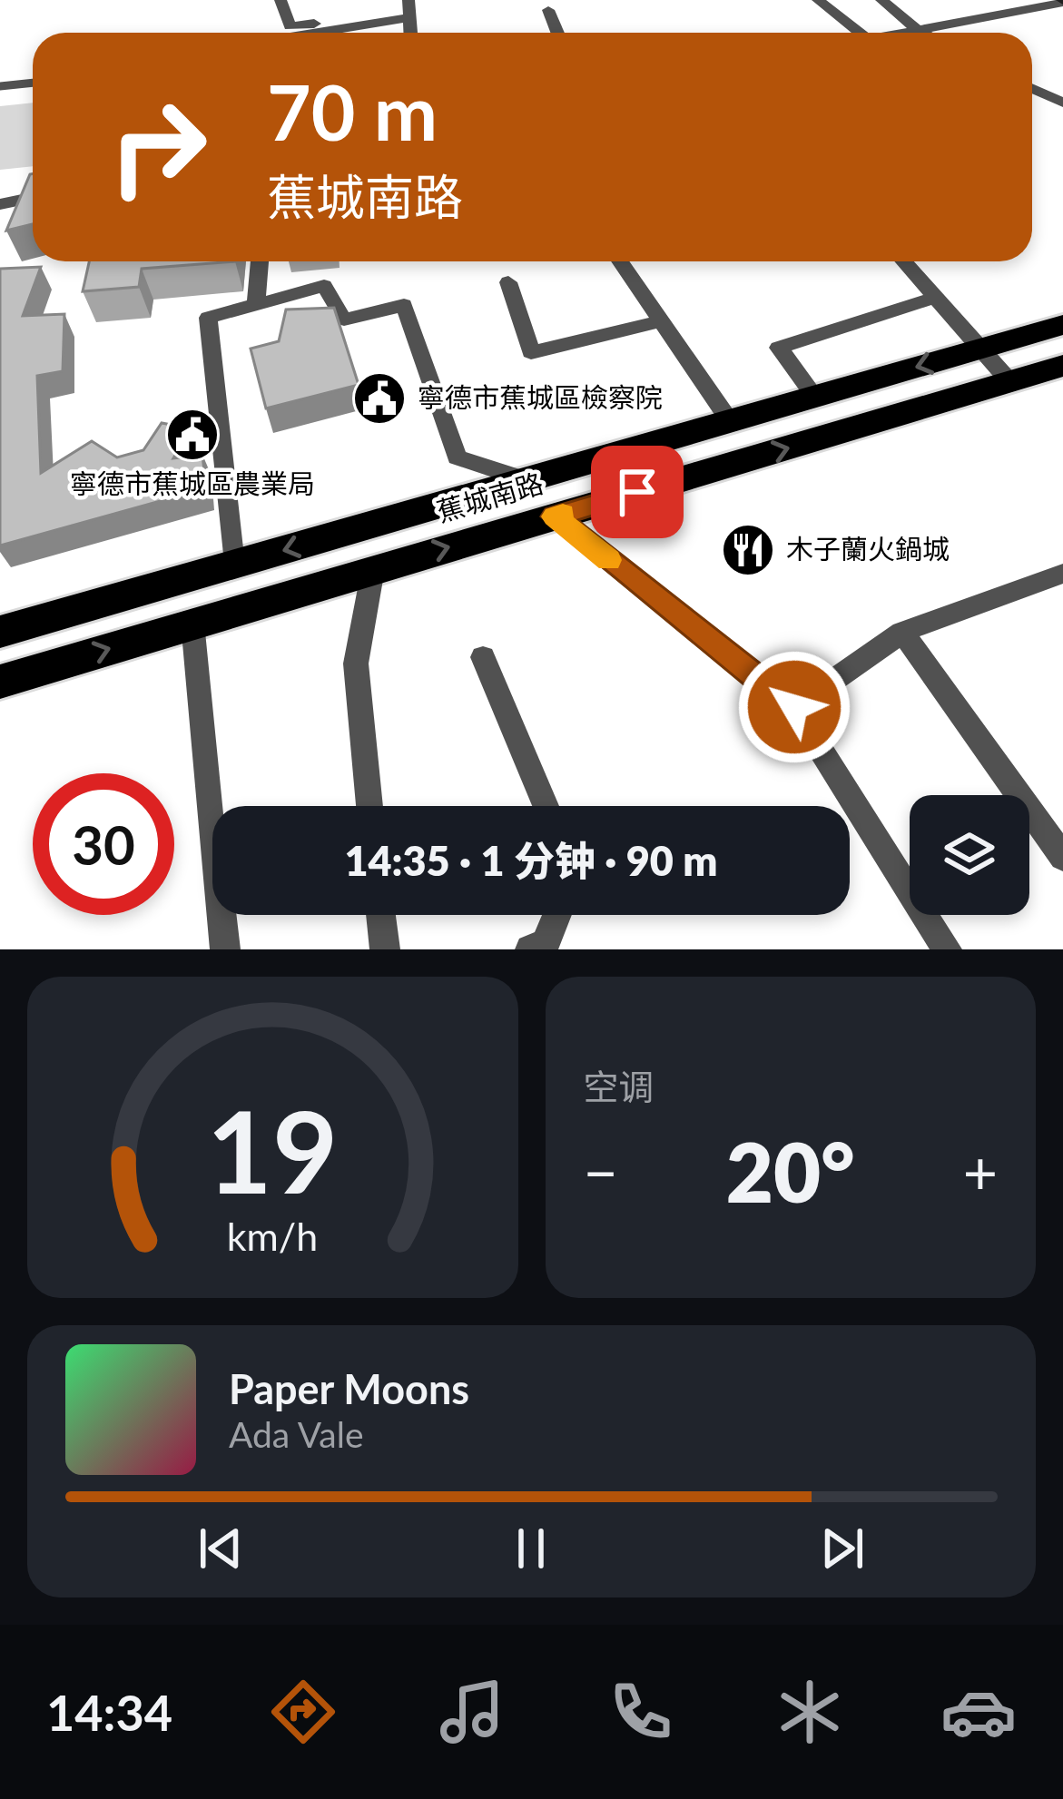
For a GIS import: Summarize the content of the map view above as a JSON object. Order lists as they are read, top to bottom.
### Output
{
  "streets": {
    "highway": ["蕉城南路"]
  },
  "places": {
    "public building": ["寧德市蕉城區檢察院", "寧德市蕉城區農業局"],
    "restaurant": ["木子蘭火鍋城"]
  },
  "page": {
    "turn": ["70 m", "蕉城南路"],
    "limit": "30",
    "trip": "14:35 · 1 分钟 · 90 m",
    "tile": "空调",
    "heat": ["−", "20°", "+"],
    "song": ["Paper Moons", "Ada Vale"],
    "tabs": "14:34",
    "gauge": ["19", "km/h"]
  }
}
